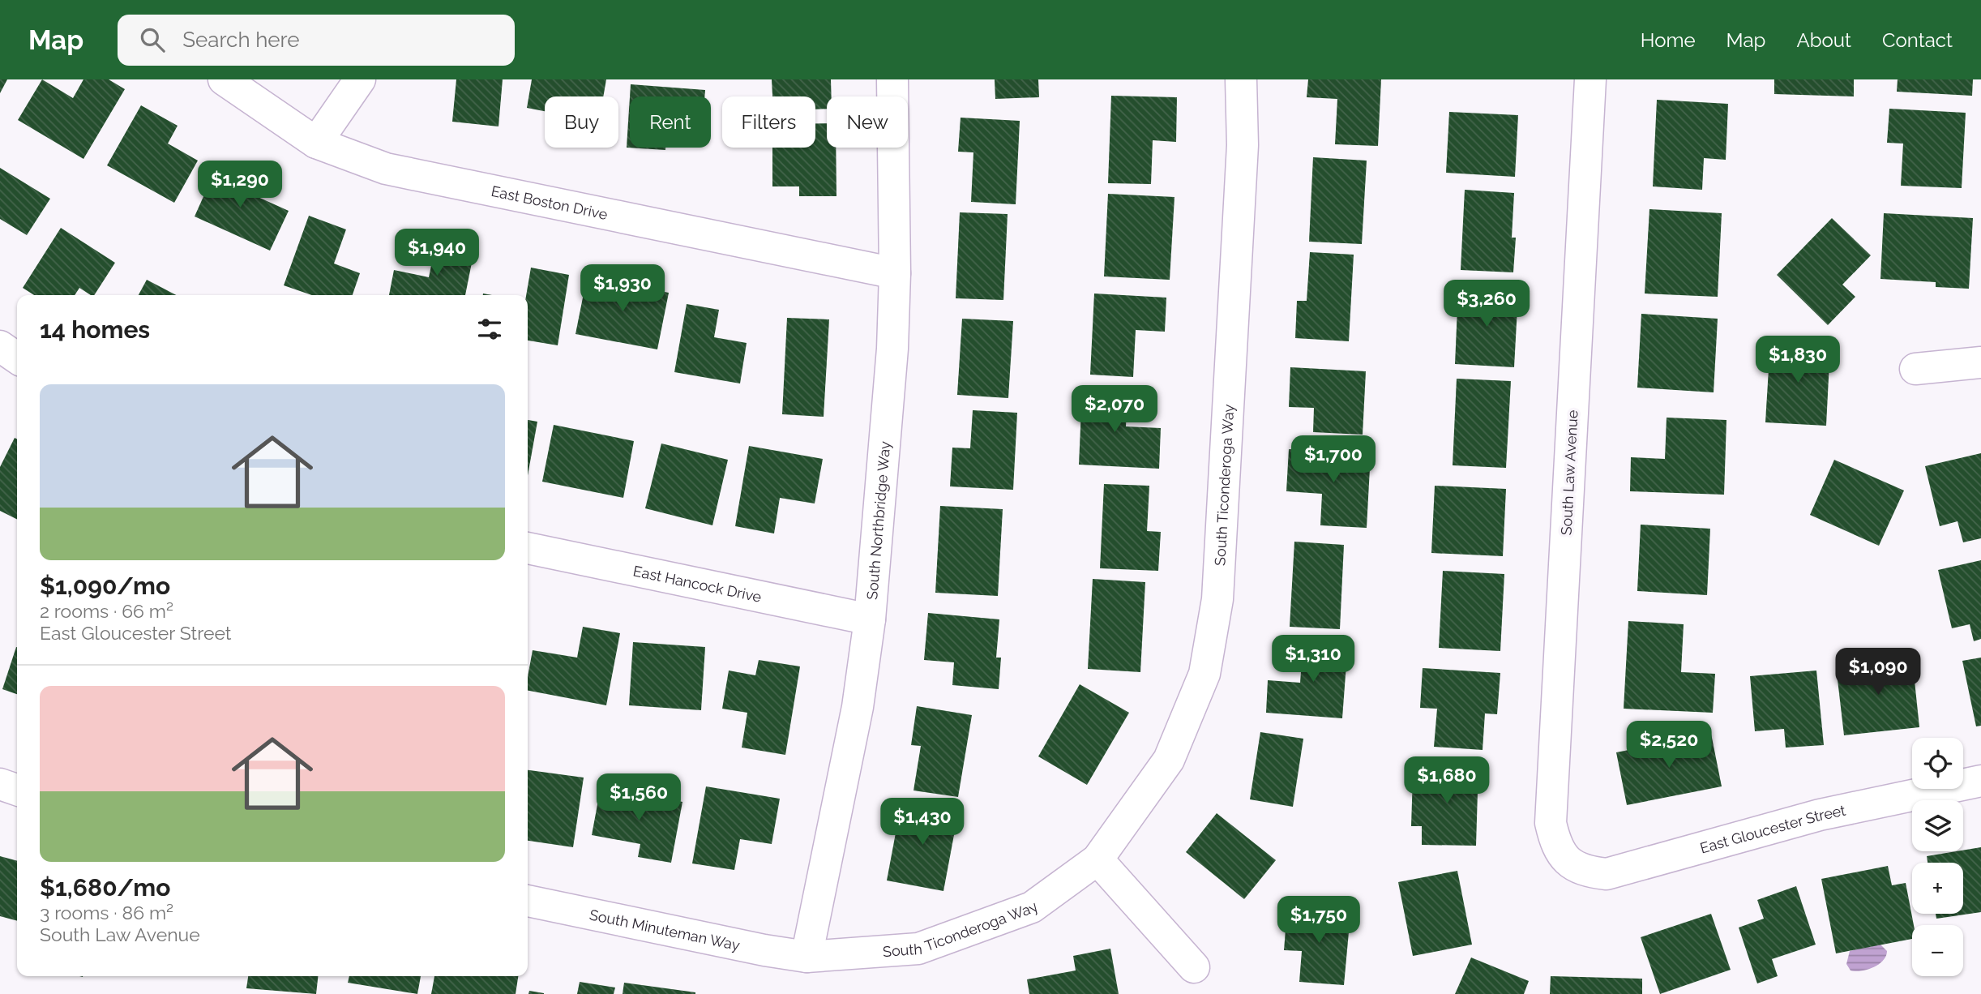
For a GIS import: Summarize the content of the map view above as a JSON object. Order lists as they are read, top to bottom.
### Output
{
  "streets": {
    "street": [
      "East Boston Drive",
      "South Law Avenue",
      "South Ticonderoga Way",
      "South Northbridge Way",
      "East Hancock Drive",
      "East Gloucester Street",
      "South Minuteman Way"
    ]
  },
  "crossings": [
    ["East Boston Drive", "South Northbridge Way"],
    ["South Law Avenue", "East Gloucester Street"],
    ["South Ticonderoga Way", "South Northbridge Way"],
    ["South Ticonderoga Way", "South Minuteman Way"],
    ["South Northbridge Way", "East Hancock Drive"],
    ["South Northbridge Way", "South Minuteman Way"]
  ],
  "page": {
    "header": "Map",
    "search": "Search here",
    "nav": [
      "Home",
      "Map",
      "About",
      "Contact"
    ],
    "chip": [
      "Buy",
      "Rent",
      "Filters",
      "New"
    ],
    "price": [
      "$1,290",
      "$1,940",
      "$1,930",
      "$3,260",
      "$1,830",
      "$2,070",
      "$1,700",
      "$1,310",
      "$1,090",
      "$2,520",
      "$1,680",
      "$1,560",
      "$1,430",
      "$1,750"
    ],
    "heading": "14 homes",
    "list": [
      {
        "name": "$1,090/mo",
        "note": "2 rooms · 66 m² · East Gloucester Street"
      },
      {
        "name": "$1,680/mo",
        "note": "3 rooms · 86 m² · South Law Avenue"
      }
    ],
    "map_buttons": ["+", "−"]
  }
}
